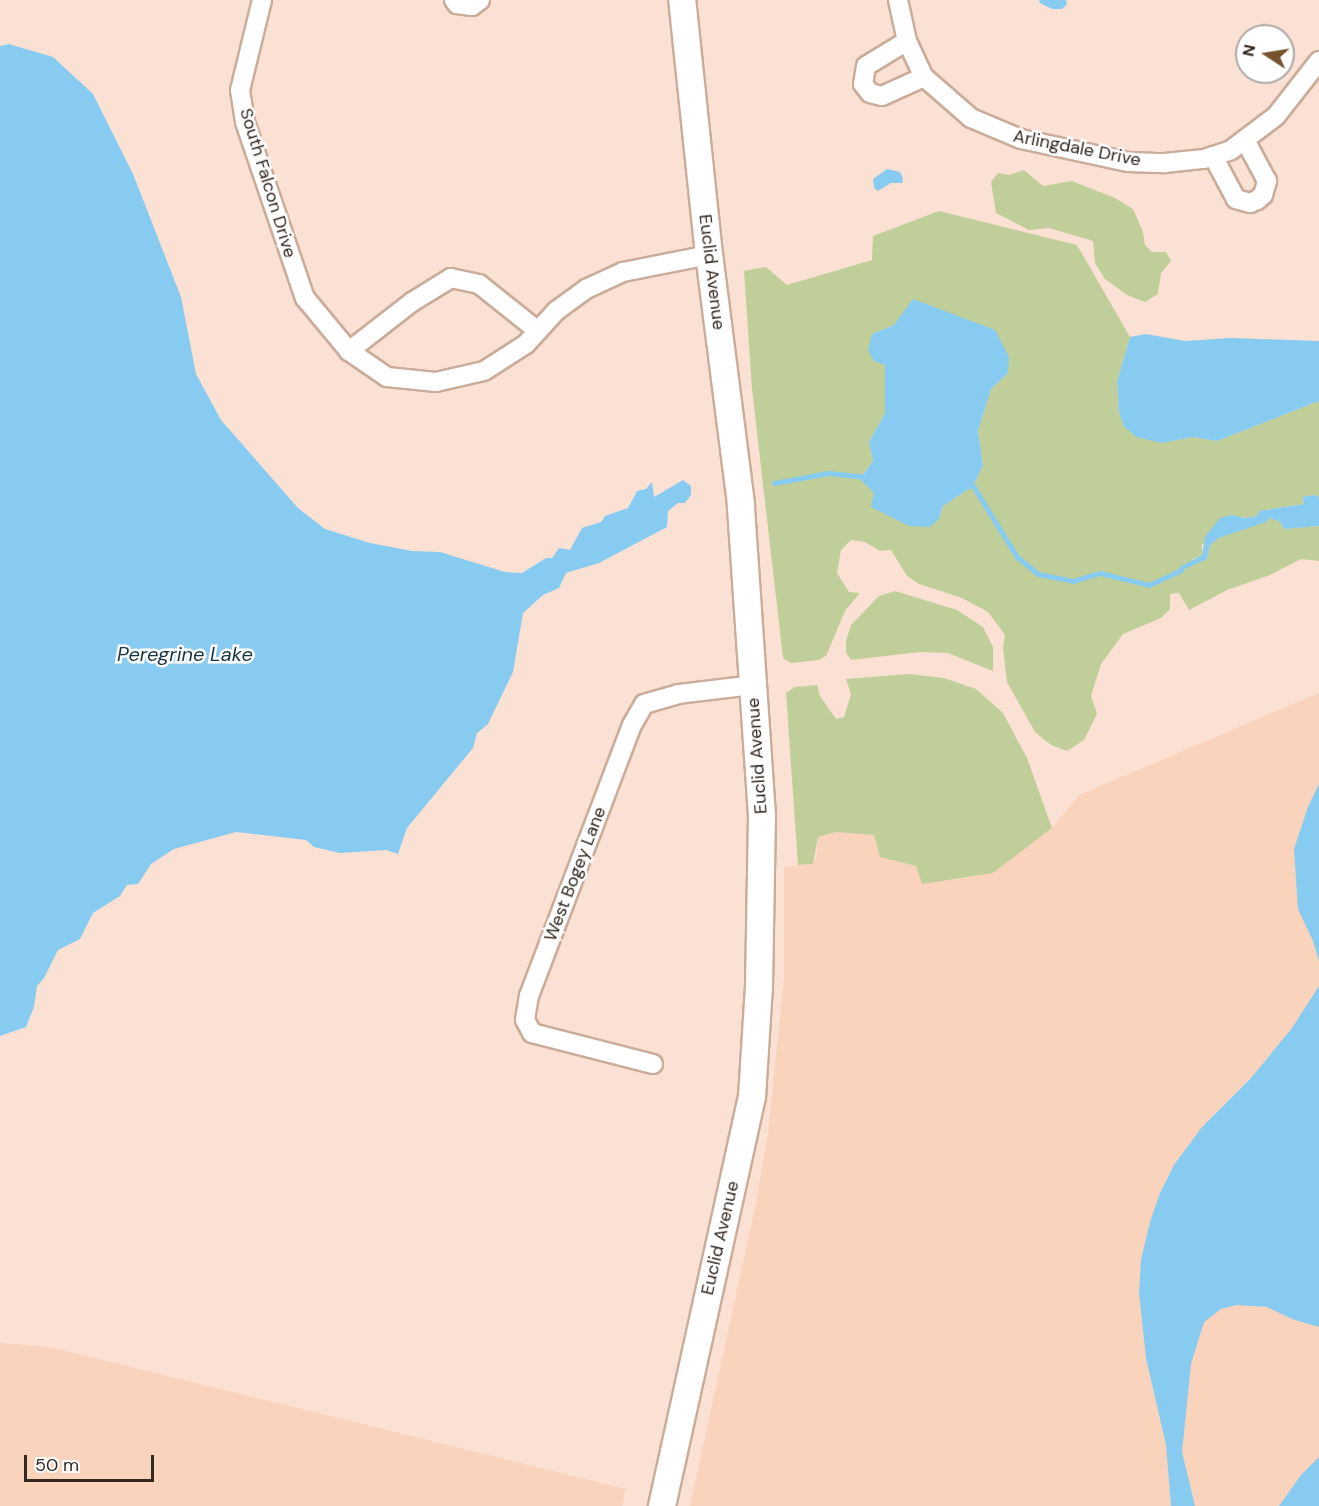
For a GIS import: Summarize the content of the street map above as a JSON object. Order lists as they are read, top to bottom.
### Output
{
  "streets": {
    "main road": ["Euclid Avenue"],
    "street": ["Arlingdale Drive", "South Falcon Drive", "West Bogey Lane"]
  },
  "crossings": [
    ["South Falcon Drive", "Euclid Avenue"],
    ["Euclid Avenue", "West Bogey Lane"]
  ],
  "water": ["Peregrine Lake"],
  "scale_bar": "50 m",
  "north": "left"
}
